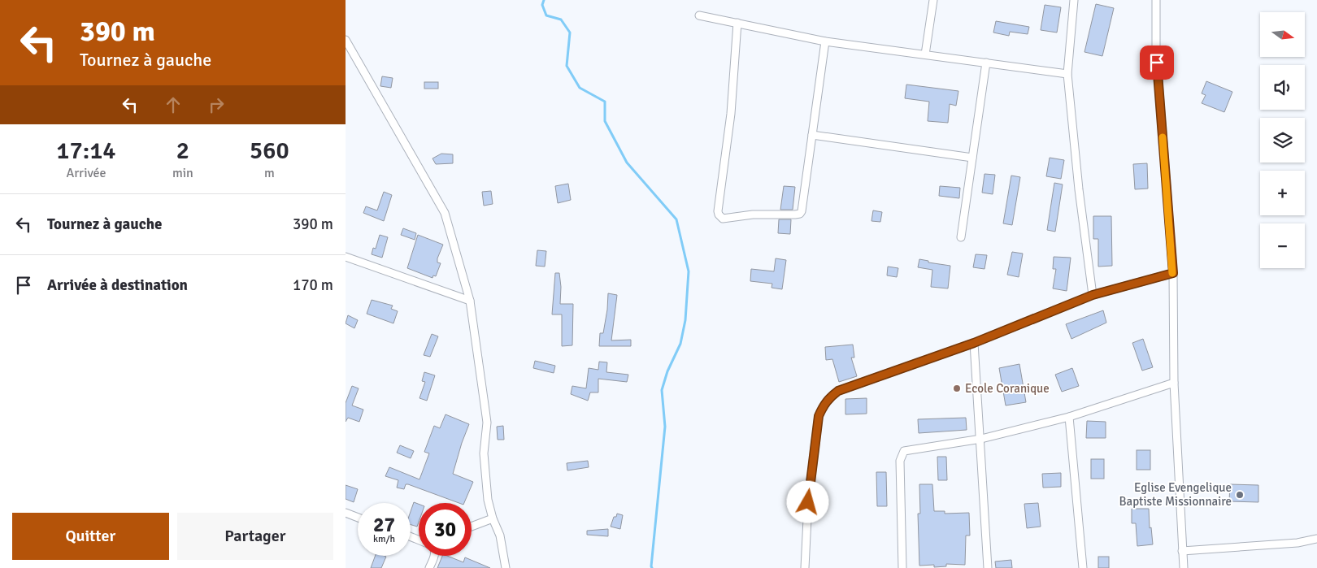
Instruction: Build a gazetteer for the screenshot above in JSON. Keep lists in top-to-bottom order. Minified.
{"places":["Ecole Coranique","Eglise Evengelique Baptiste Missionnaire"],"north":"right","page":{"turn":["390 m","Tournez à gauche"],"map_buttons":["+","−"],"eta":["17:14","Arrivée","2","min","560","m"],"list":[{"name":"Tournez à gauche","value":"390 m"},{"name":"Arrivée à destination","value":"170 m"}],"speed":"27 km/h","limit":"30","buttons":["Quitter","Partager"]}}
